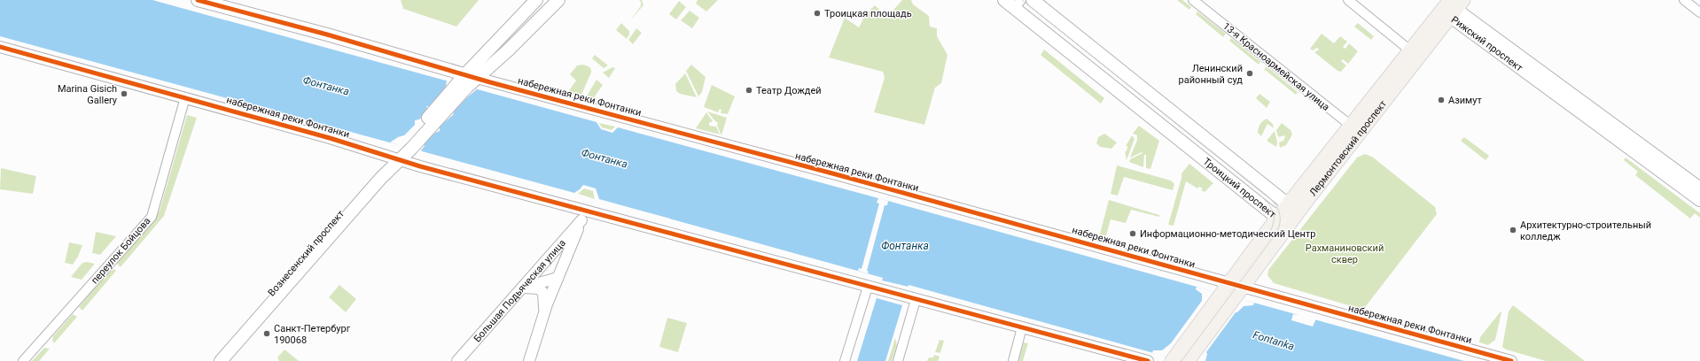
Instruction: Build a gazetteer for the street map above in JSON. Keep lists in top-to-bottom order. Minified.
{"streets":{"main road":["Рижский проспект","набережная реки Фонтанки","Лермонтовский проспект","Троицкий проспект","Вознесенский проспект"],"street":["13-я Красноармейская улица","переулок Бойцова","Большая Подьяческая улица"]},"crossings":[["Рижский проспект","Лермонтовский проспект"],["13-я Красноармейская улица","Лермонтовский проспект"],["набережная реки Фонтанки","Лермонтовский проспект"],["набережная реки Фонтанки","переулок Бойцова"],["набережная реки Фонтанки","Вознесенский проспект"],["набережная реки Фонтанки","Большая Подьяческая улица"],["Лермонтовский проспект","Троицкий проспект"]],"water":["Фонтанка","Fontanka"],"parks":["Рахманиновский сквер"],"places":["Троицкая площадь","Ленинский районный суд","Театр Дождей","Marina Gisich Gallery","Азимут","Архитектурно-строительный колледж","Информационно-методический Центр","Санкт-Петербург 190068"]}
